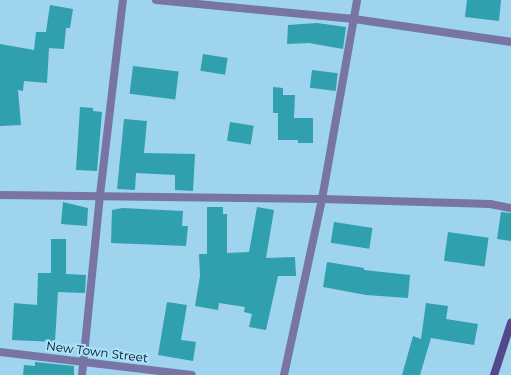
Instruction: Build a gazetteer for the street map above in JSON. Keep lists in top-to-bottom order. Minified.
{"streets":{"street":["New Town Street"]}}
